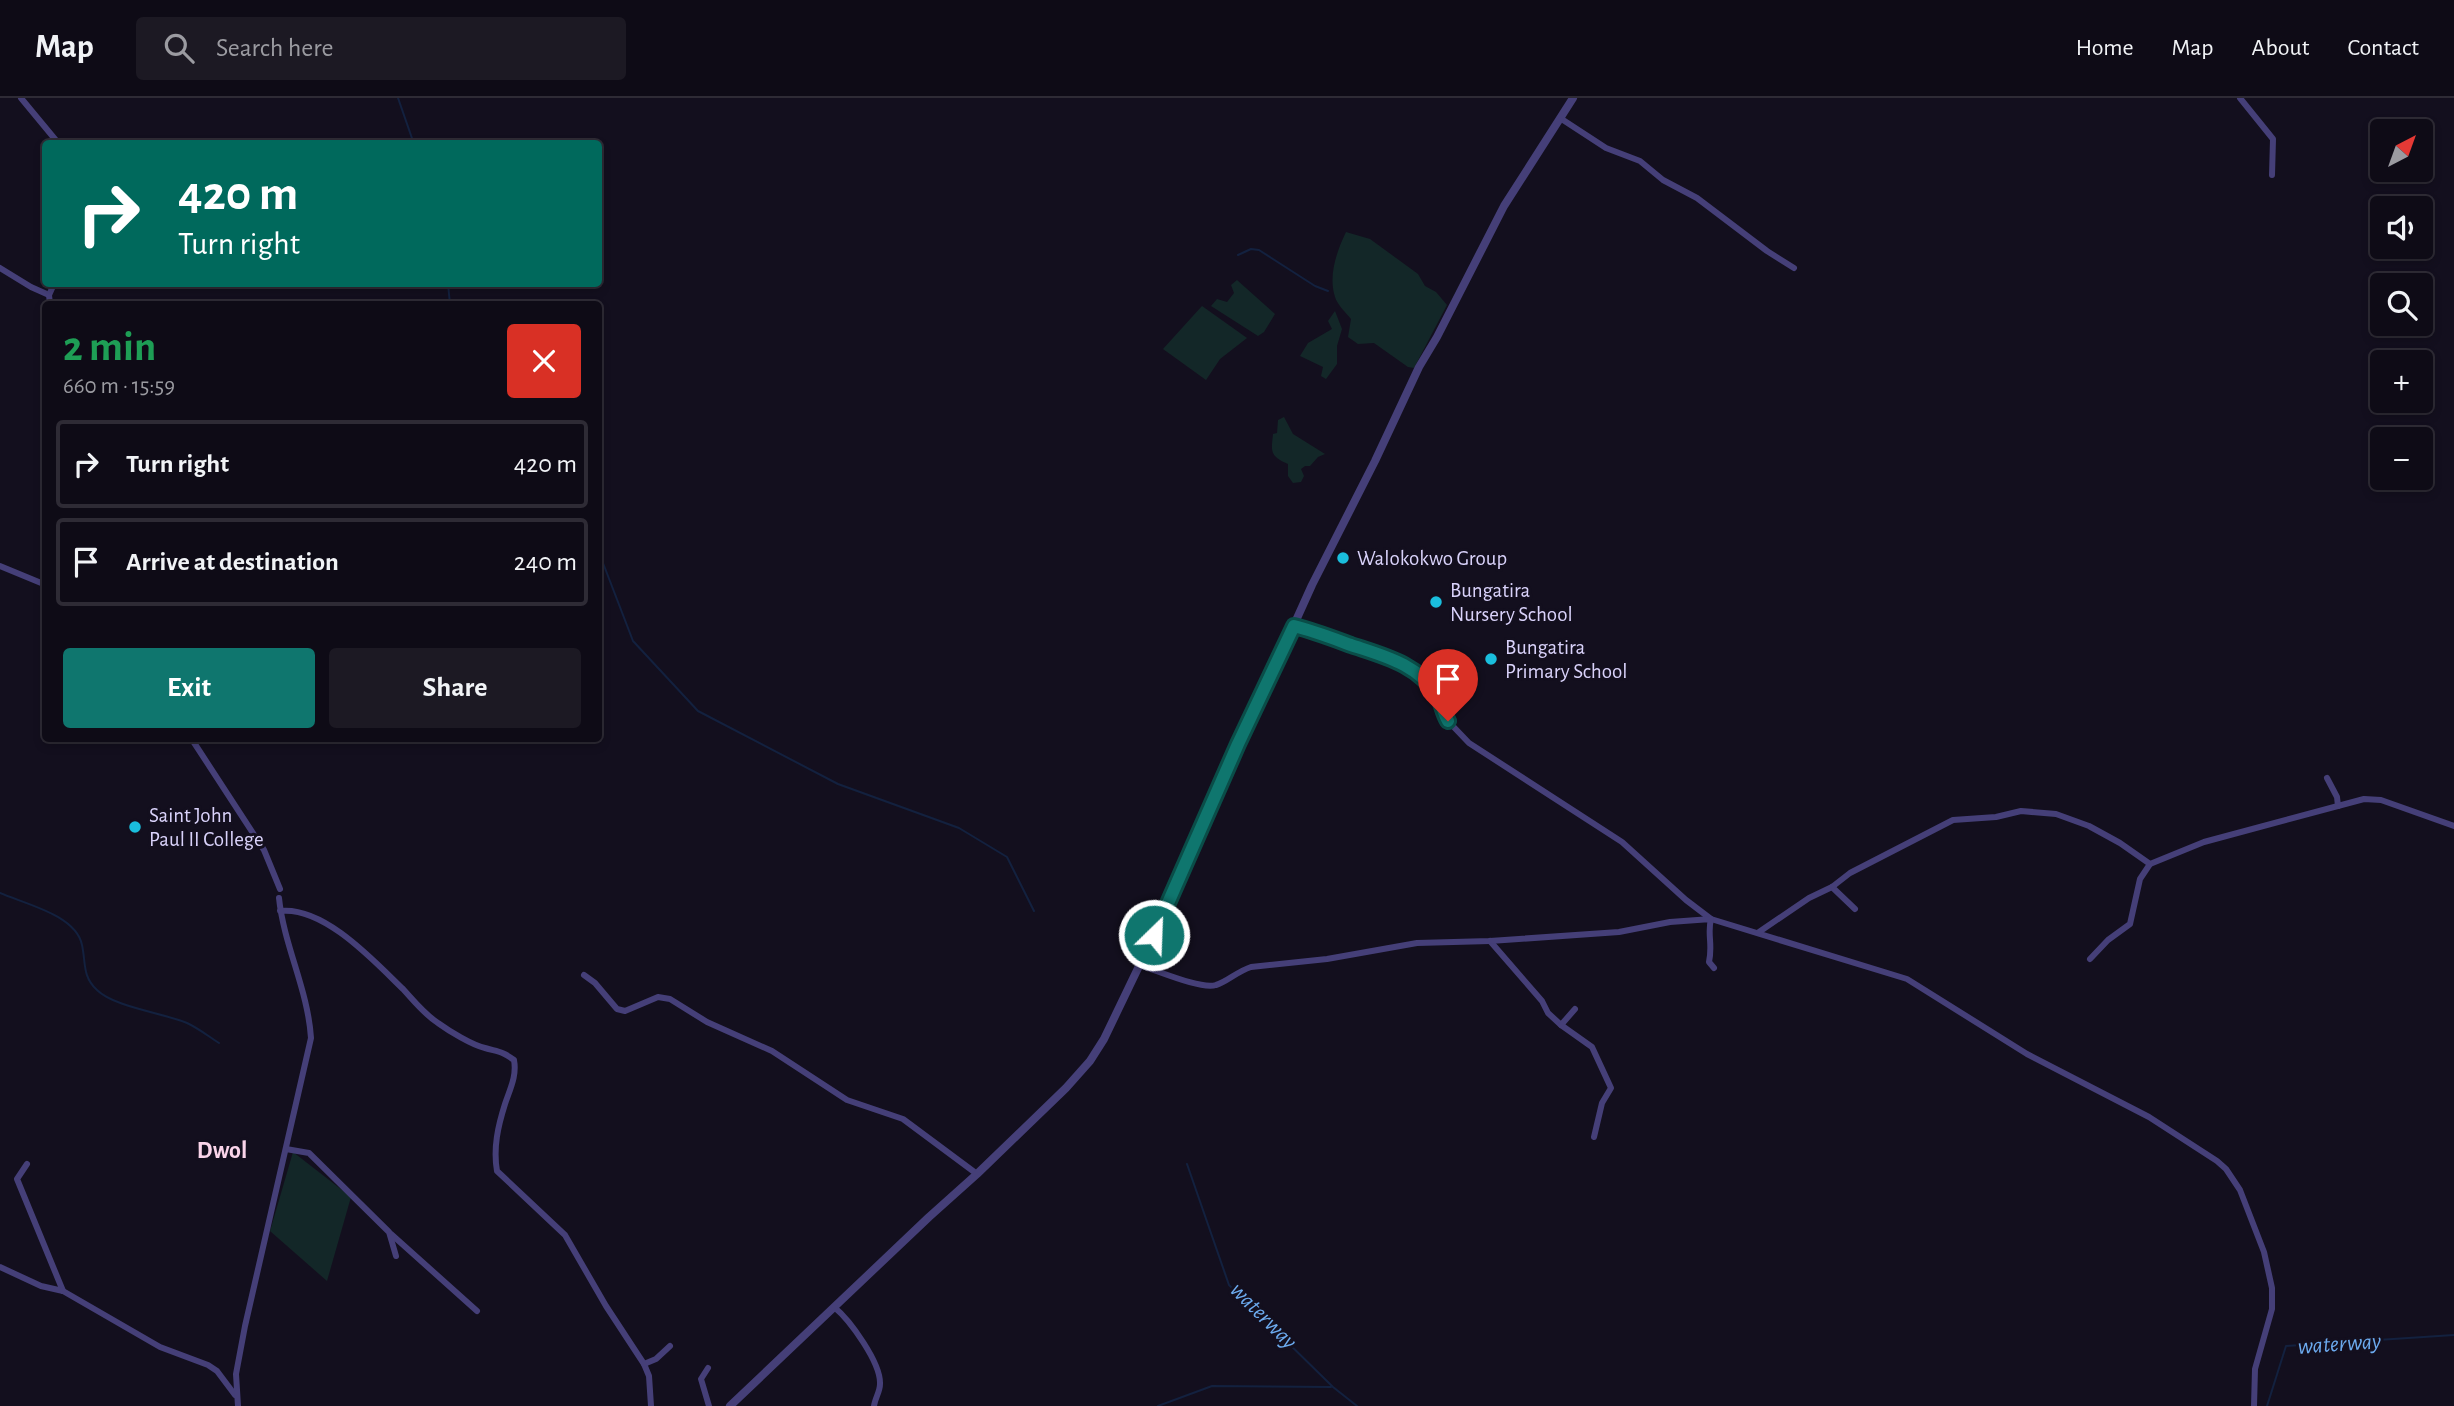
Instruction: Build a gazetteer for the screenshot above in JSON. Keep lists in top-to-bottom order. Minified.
{"districts":["Dwol"],"water":["waterway"],"places":["Walokokwo Group","Bungatira Nursery School","Bungatira Primary School","Saint John Paul II College"],"north":"top right","page":{"header":"Map","search":"Search here","nav":["Home","Map","About","Contact"],"map_buttons":["+","−"],"turn":["420 m","Turn right"],"heading":["2 min","660 m · 15:59"],"list":[{"name":"Turn right","value":"420 m"},{"name":"Arrive at destination","value":"240 m"}],"buttons":["Exit","Share"]}}
